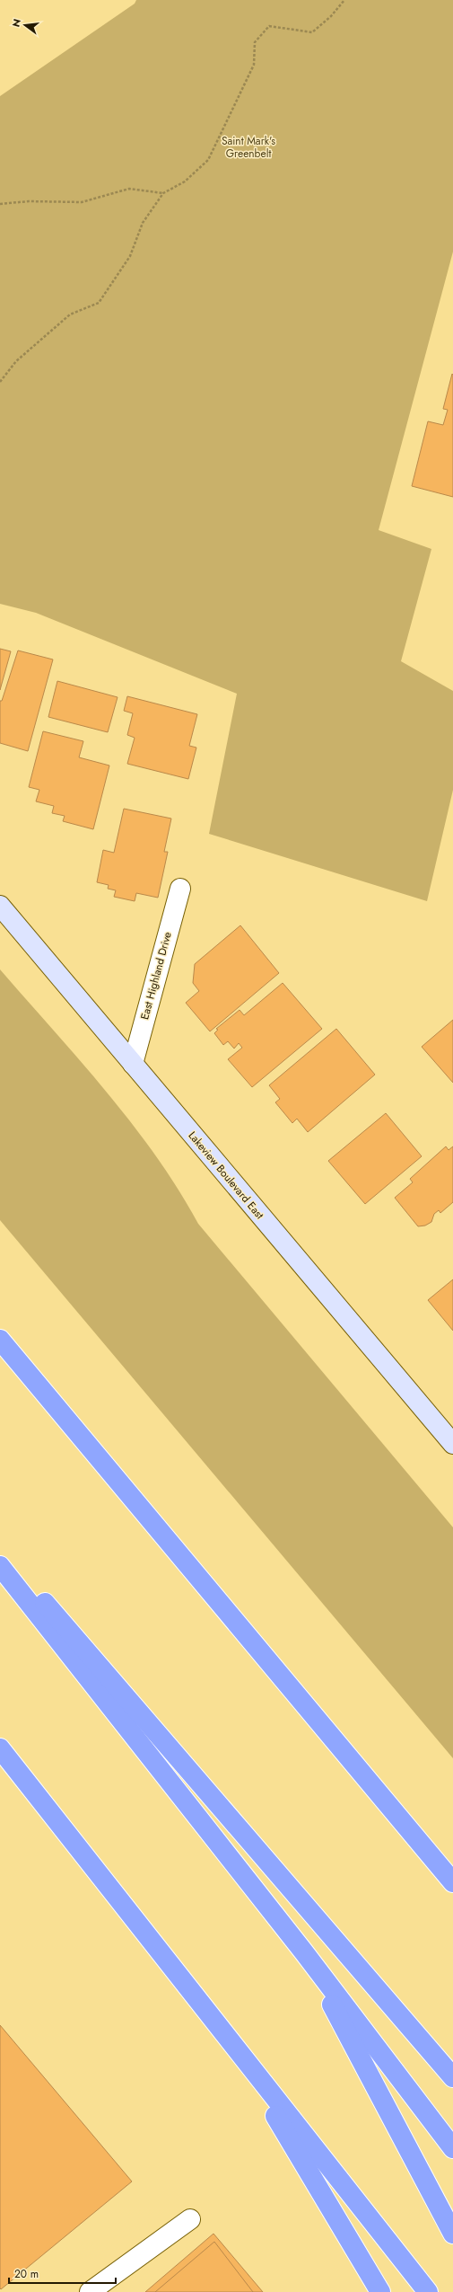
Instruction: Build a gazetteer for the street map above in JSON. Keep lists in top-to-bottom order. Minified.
{"streets":{"street":["East Highland Drive","Lakeview Boulevard East"]},"crossings":[["East Highland Drive","Lakeview Boulevard East"]],"parks":["Saint Mark's Greenbelt"],"scale_bar":"20 m","north":"left"}
